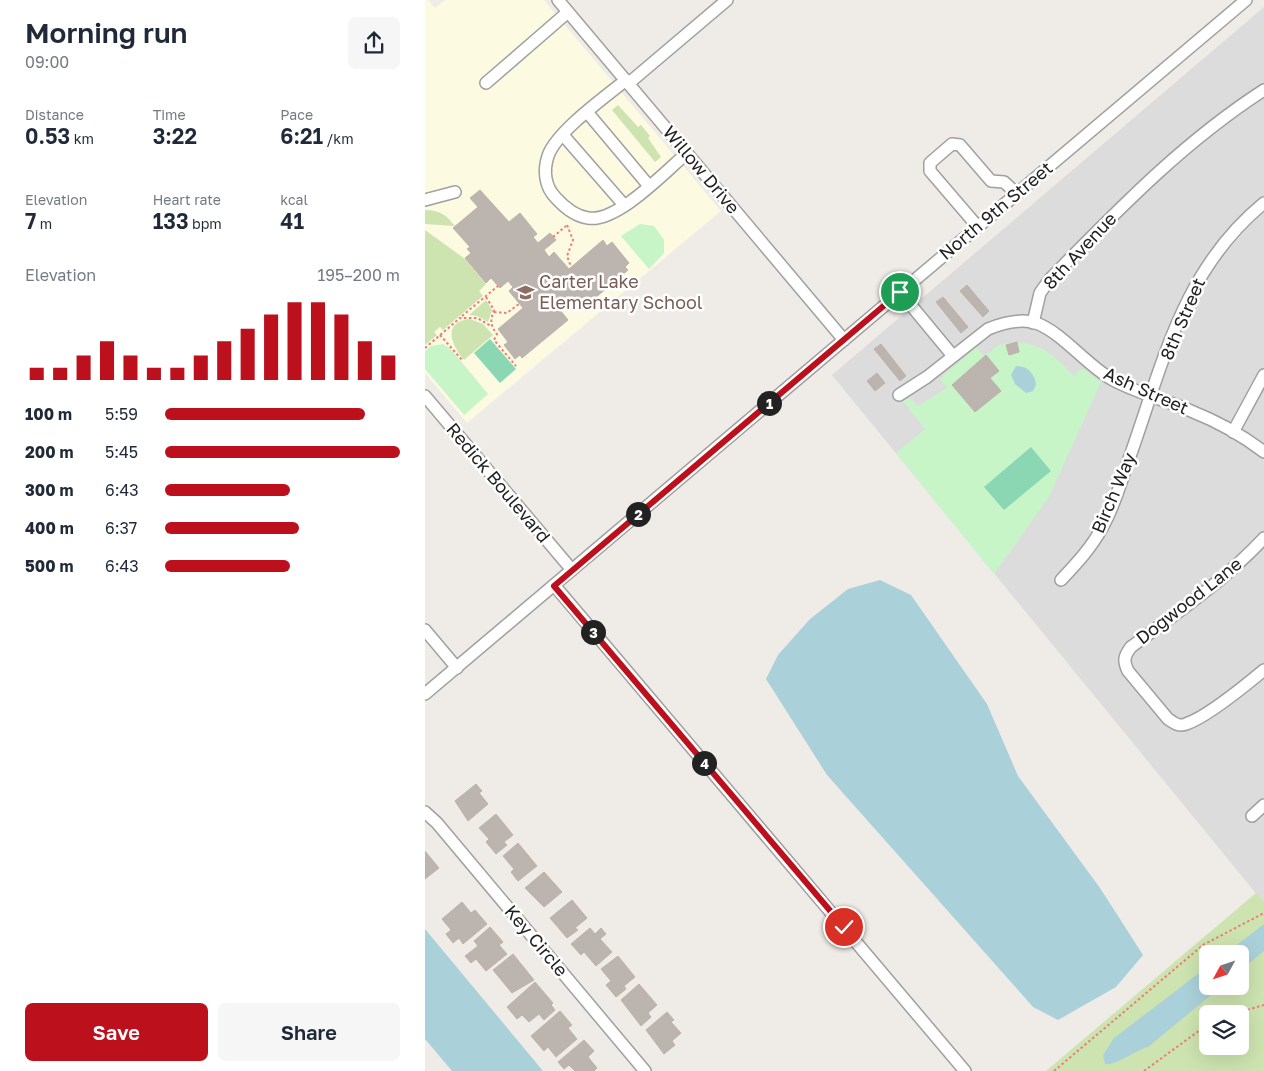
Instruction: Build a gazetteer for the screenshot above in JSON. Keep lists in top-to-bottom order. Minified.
{"streets":{"street":["Willow Drive","North 9th Street","8th Avenue","8th Street","Ash Street","Redick Boulevard","Birch Way","Dogwood Lane","Key Circle"]},"crossings":[["Willow Drive","North 9th Street"],["North 9th Street","Redick Boulevard"],["8th Avenue","Ash Street"],["8th Street","Ash Street"],["8th Street","Birch Way"],["Ash Street","Birch Way"]],"places":{"school or university":["Carter Lake Elementary School"]},"north":"bottom left","page":{"heading":["Morning run","09:00"],"stats":[["Distance","0.53 km"],["Time","3:22"],["Pace","6:21 /km"],["Elevation","7 m"],["Heart rate","133 bpm"],["kcal","41"]],"chart":["Elevation","195–200 m"],"pins":["1","2","3","4"],"list":[{"name":"100 m","note":"5:59"},{"name":"200 m","note":"5:45"},{"name":"300 m","note":"6:43"},{"name":"400 m","note":"6:37"},{"name":"500 m","note":"6:43"}],"buttons":["Save","Share"]}}
